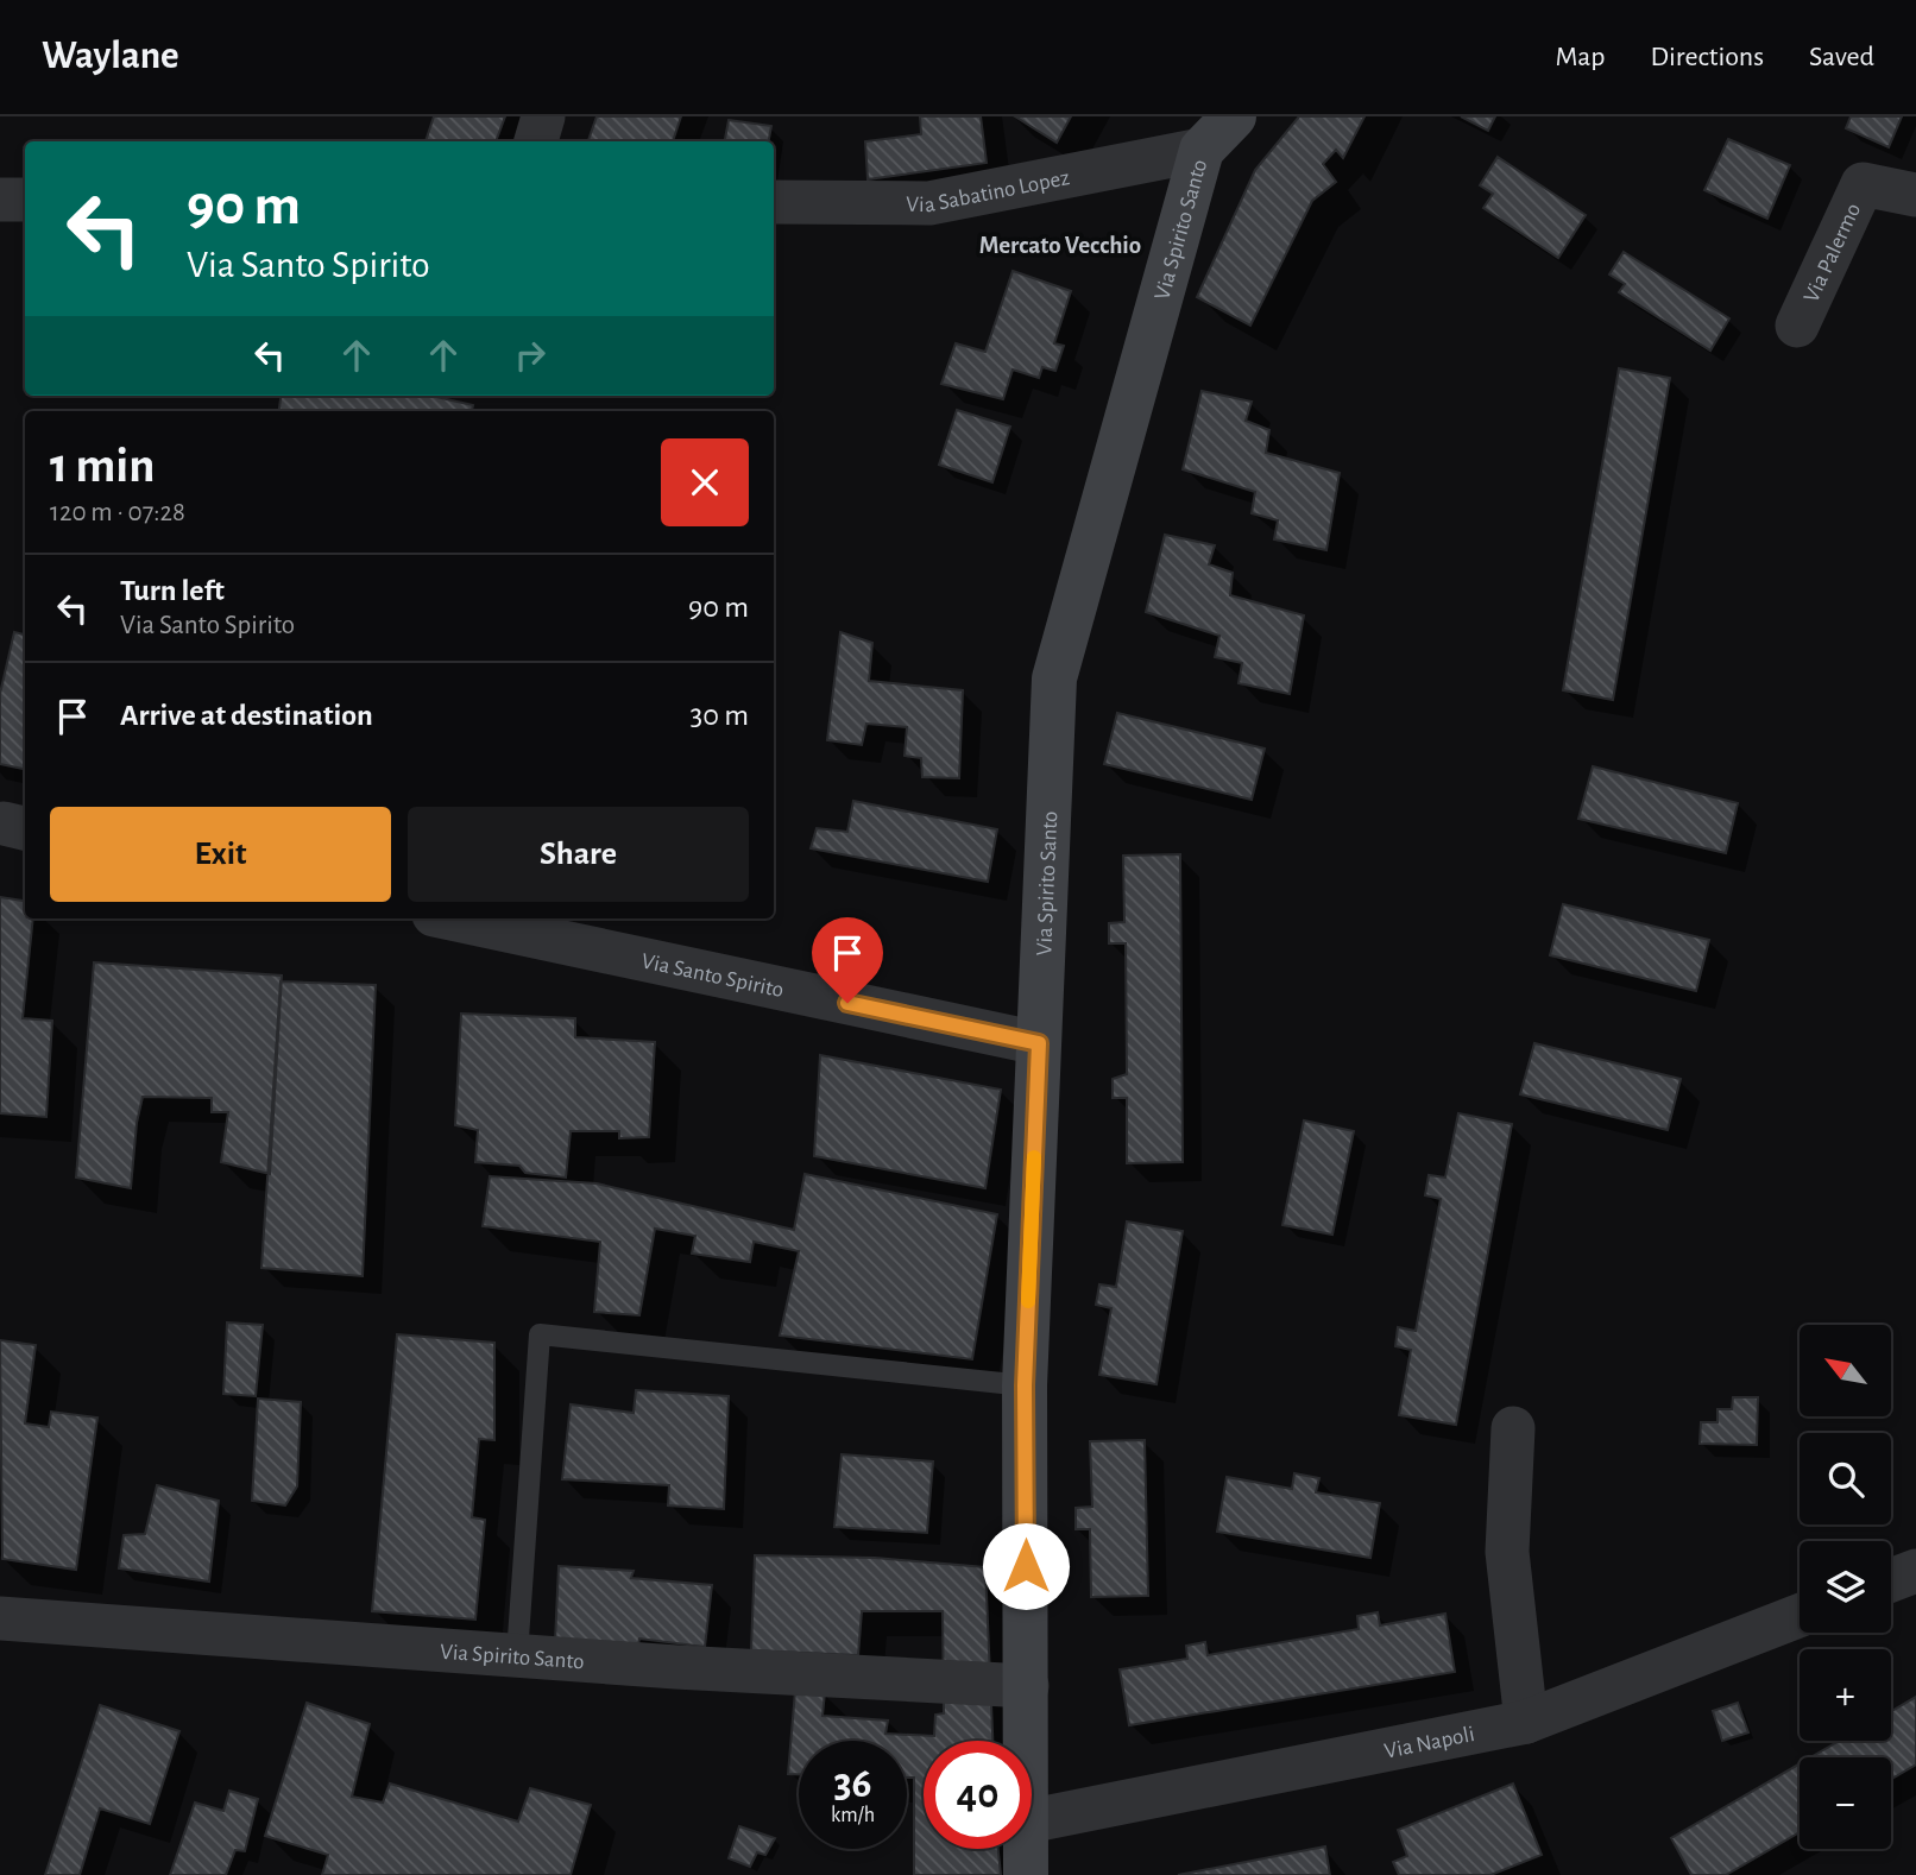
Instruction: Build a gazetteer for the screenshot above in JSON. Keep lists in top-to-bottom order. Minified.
{"streets":{"street":["Via Sabatino Lopez","Via Spirito Santo","Via Palermo","Via Santo Spirito","Via Napoli"]},"crossings":[["Via Sabatino Lopez","Via Spirito Santo"],["Via Spirito Santo","Via Santo Spirito"]],"districts":["Mercato Vecchio"],"north":"top left","page":{"header":"Waylane","nav":["Map","Directions","Saved"],"turn":["90 m","Via Santo Spirito"],"heading":["1 min","120 m · 07:28"],"list":[{"name":"Turn left","note":"Via Santo Spirito","value":"90 m"},{"name":"Arrive at destination","value":"30 m"}],"buttons":["Exit","Share"],"map_buttons":["+","−"],"speed":"36 km/h","limit":"40"}}
